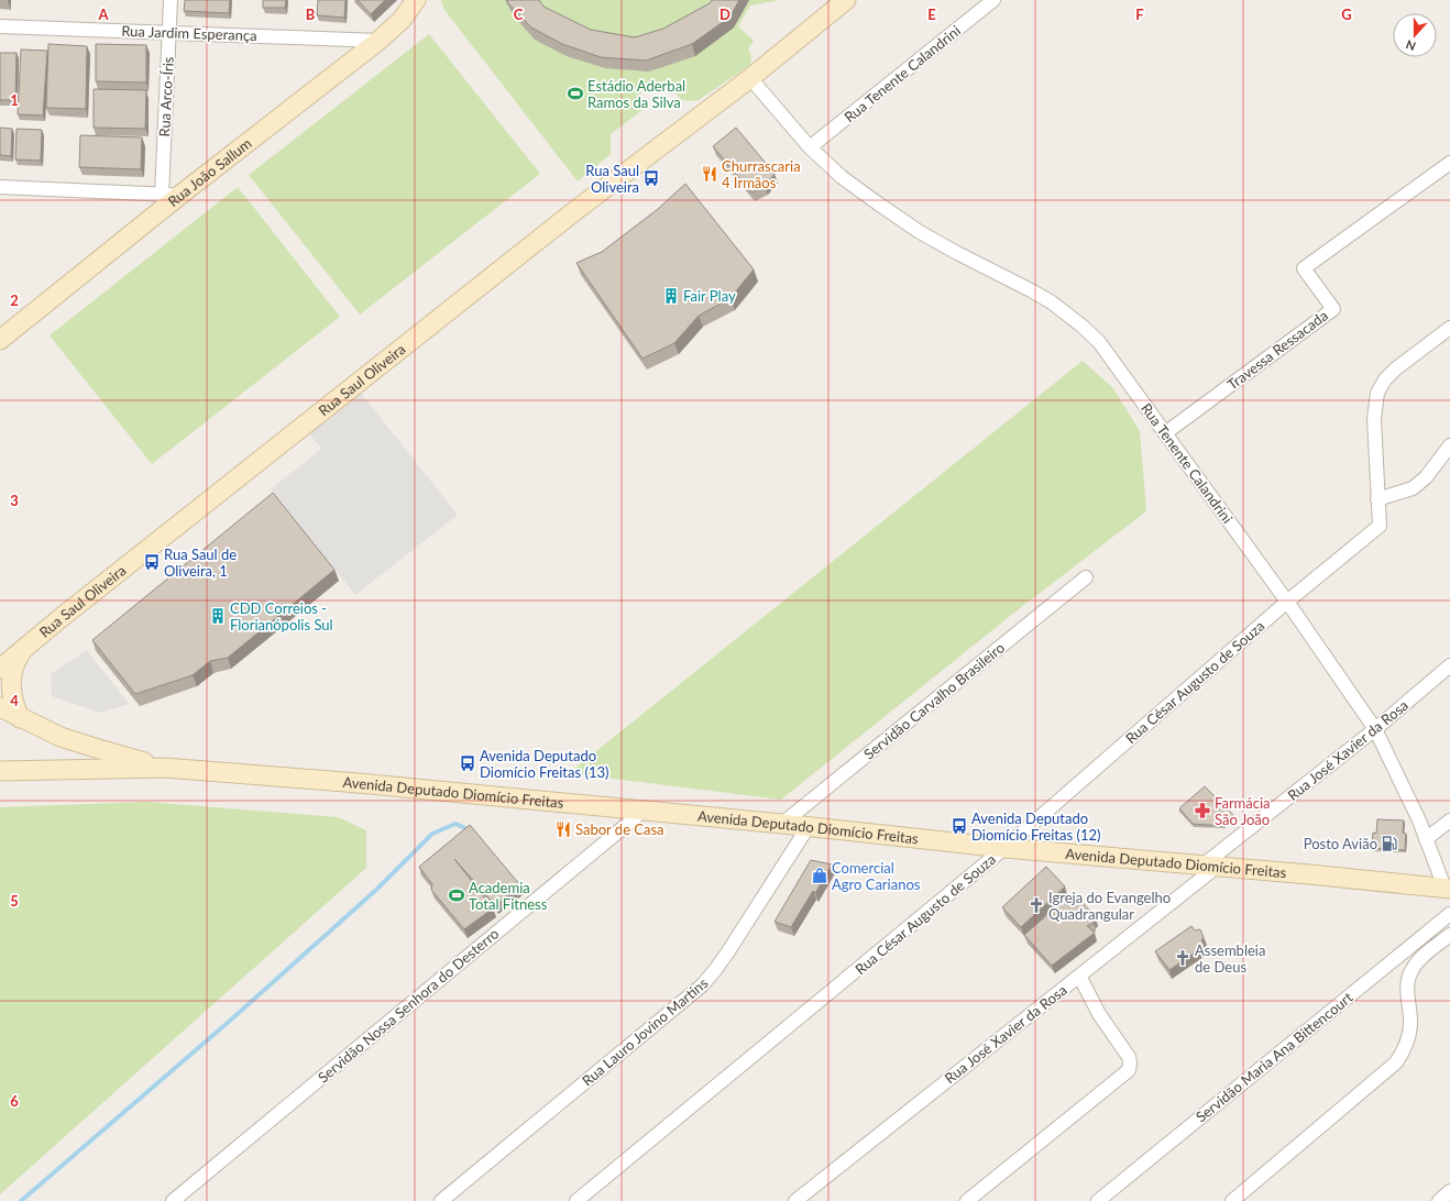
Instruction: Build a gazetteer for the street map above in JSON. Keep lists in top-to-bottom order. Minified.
{"streets":{"street":["Rua Jardim Esperança","Rua Tenente Calandrini","Rua Arco-Íris","Rua João Sallum","Travessa Ressacada","Rua Saul Oliveira","Rua César Augusto de Souza","Servidão Carvalho Brasileiro","Rua José Xavier da Rosa","Avenida Deputado Diomício Freitas","Servidão Nossa Senhora do Desterro","Rua Lauro Jovino Martins","Servidão Maria Ana Bittencourt"]},"crossings":[["Rua Jardim Esperança","Rua Arco-Íris"],["Rua Jardim Esperança","Rua João Sallum"],["Rua Tenente Calandrini","Travessa Ressacada"],["Rua Tenente Calandrini","Rua Saul Oliveira"],["Rua Tenente Calandrini","Rua César Augusto de Souza"],["Rua Tenente Calandrini","Rua José Xavier da Rosa"],["Rua Tenente Calandrini","Avenida Deputado Diomício Freitas"],["Rua Saul Oliveira","Avenida Deputado Diomício Freitas"],["Rua César Augusto de Souza","Avenida Deputado Diomício Freitas"],["Servidão Carvalho Brasileiro","Avenida Deputado Diomício Freitas"],["Rua José Xavier da Rosa","Avenida Deputado Diomício Freitas"],["Avenida Deputado Diomício Freitas","Servidão Nossa Senhora do Desterro"],["Avenida Deputado Diomício Freitas","Rua Lauro Jovino Martins"]],"places":{"sports":["Estádio Aderbal Ramos da Silva","Academia Total Fitness"],"restaurant":["Churrascaria 4 Irmãos","Sabor de Casa"],"bus stop":["Rua Saul Oliveira","Rua Saul de Oliveira, 1","Avenida Deputado Diomício Freitas (13)","Avenida Deputado Diomício Freitas (12)"],"building":["Fair Play","CDD Correios - Florianópolis Sul"],"pharmacy":["Farmácia São João"],"fuel station":["Posto Avião"],"shop":["Comercial Agro Carianos"],"church":["Igreja do Evangelho Quadrangular","Assembleia de Deus"]},"north":"bottom","grid":{"columns":["A","B","C","D","E","F","G"],"rows":["1","2","3","4","5","6"]}}
